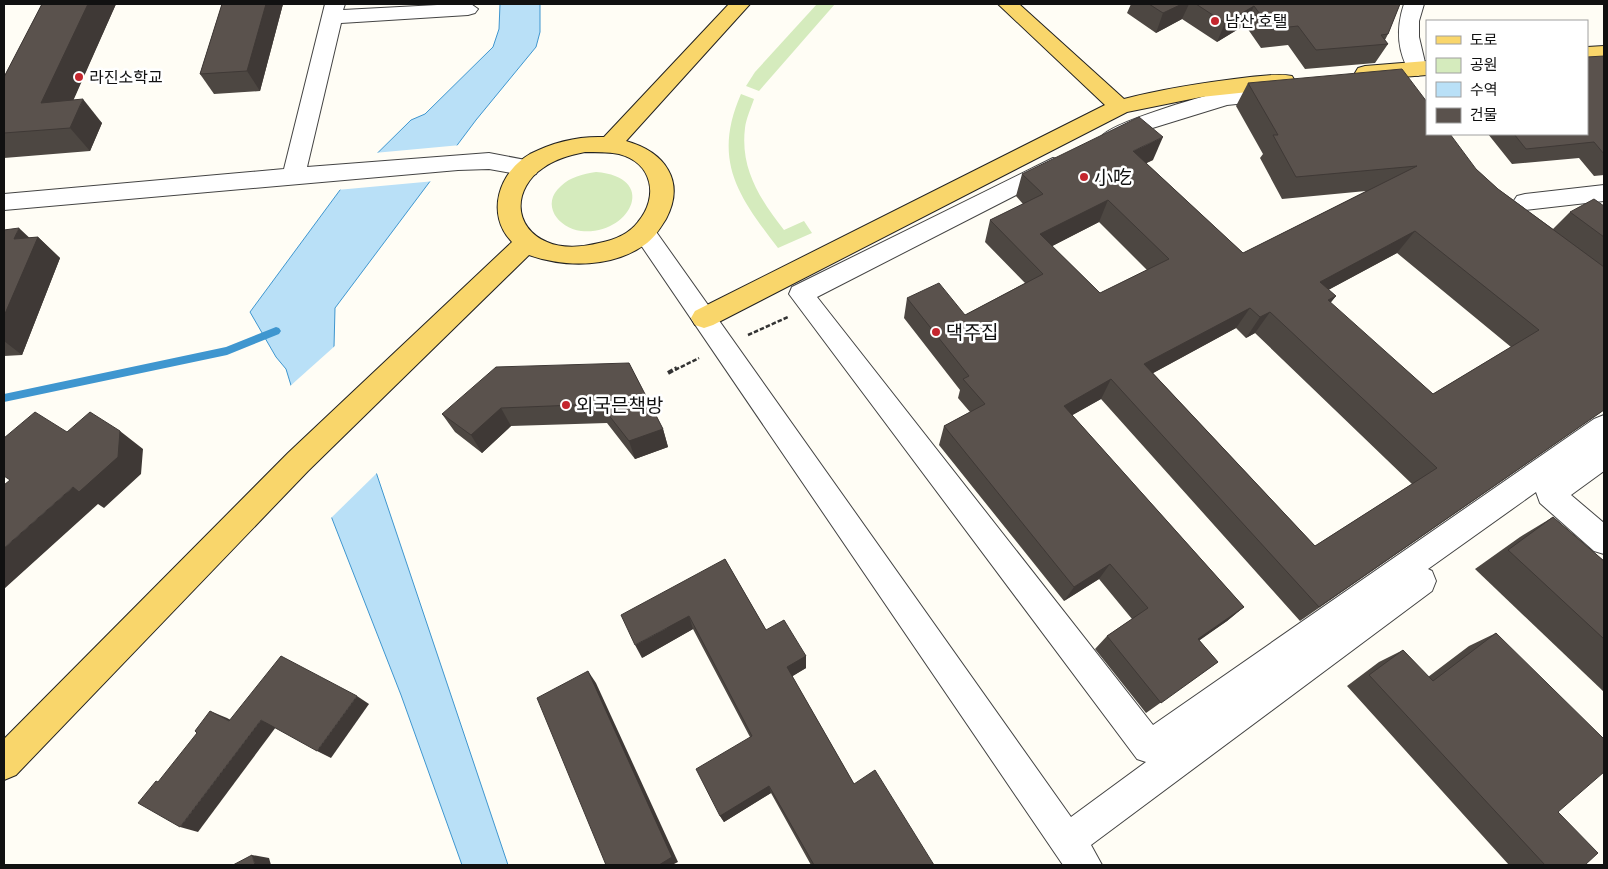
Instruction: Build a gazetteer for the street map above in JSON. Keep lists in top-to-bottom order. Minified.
{"places":["남산 호탤","라진소학교","小吃","댁주집","외국믄책방"],"legend":["도로","공원","수역","건물"]}
